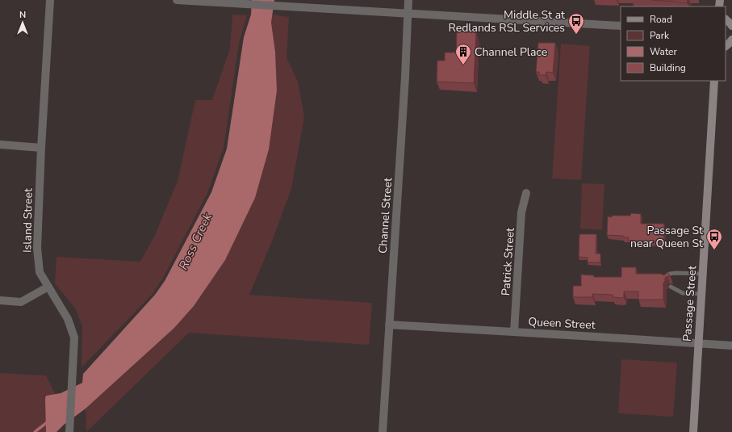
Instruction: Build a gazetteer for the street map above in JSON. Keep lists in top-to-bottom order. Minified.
{"streets":{"street":["Channel Street","Island Street","Patrick Street","Passage Street","Queen Street"]},"crossings":[["Channel Street","Queen Street"],["Patrick Street","Queen Street"],["Passage Street","Queen Street"]],"water":["Ross Creek"],"places":{"bus stop":["Middle St at Redlands RSL Services","Passage St near Queen St"],"building":["Channel Place"]},"legend":["Road","Park","Water","Building"],"north":"top"}
